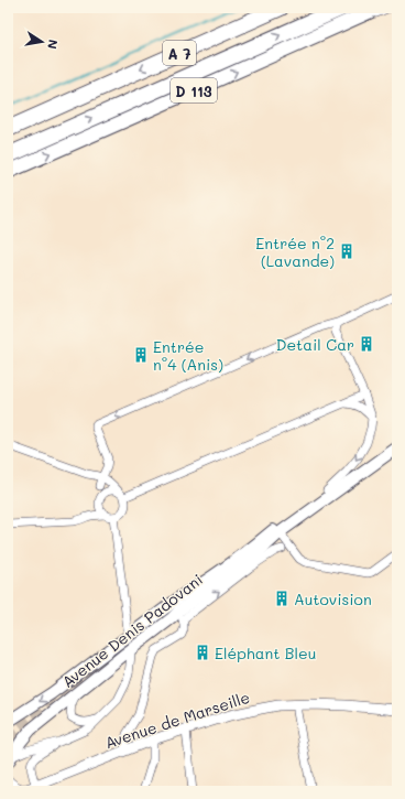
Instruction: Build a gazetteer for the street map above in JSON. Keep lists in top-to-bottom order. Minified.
{"streets":{"highway":["A 7"],"main road":["D 113","Avenue Denis Padovani"],"street":["Avenue de Marseille"]},"places":{"building":["Entrée n°2 (Lavande)","Detail Car","Entrée n°4 (Anis)","Autovision","Eléphant Bleu"]},"north":"right"}
